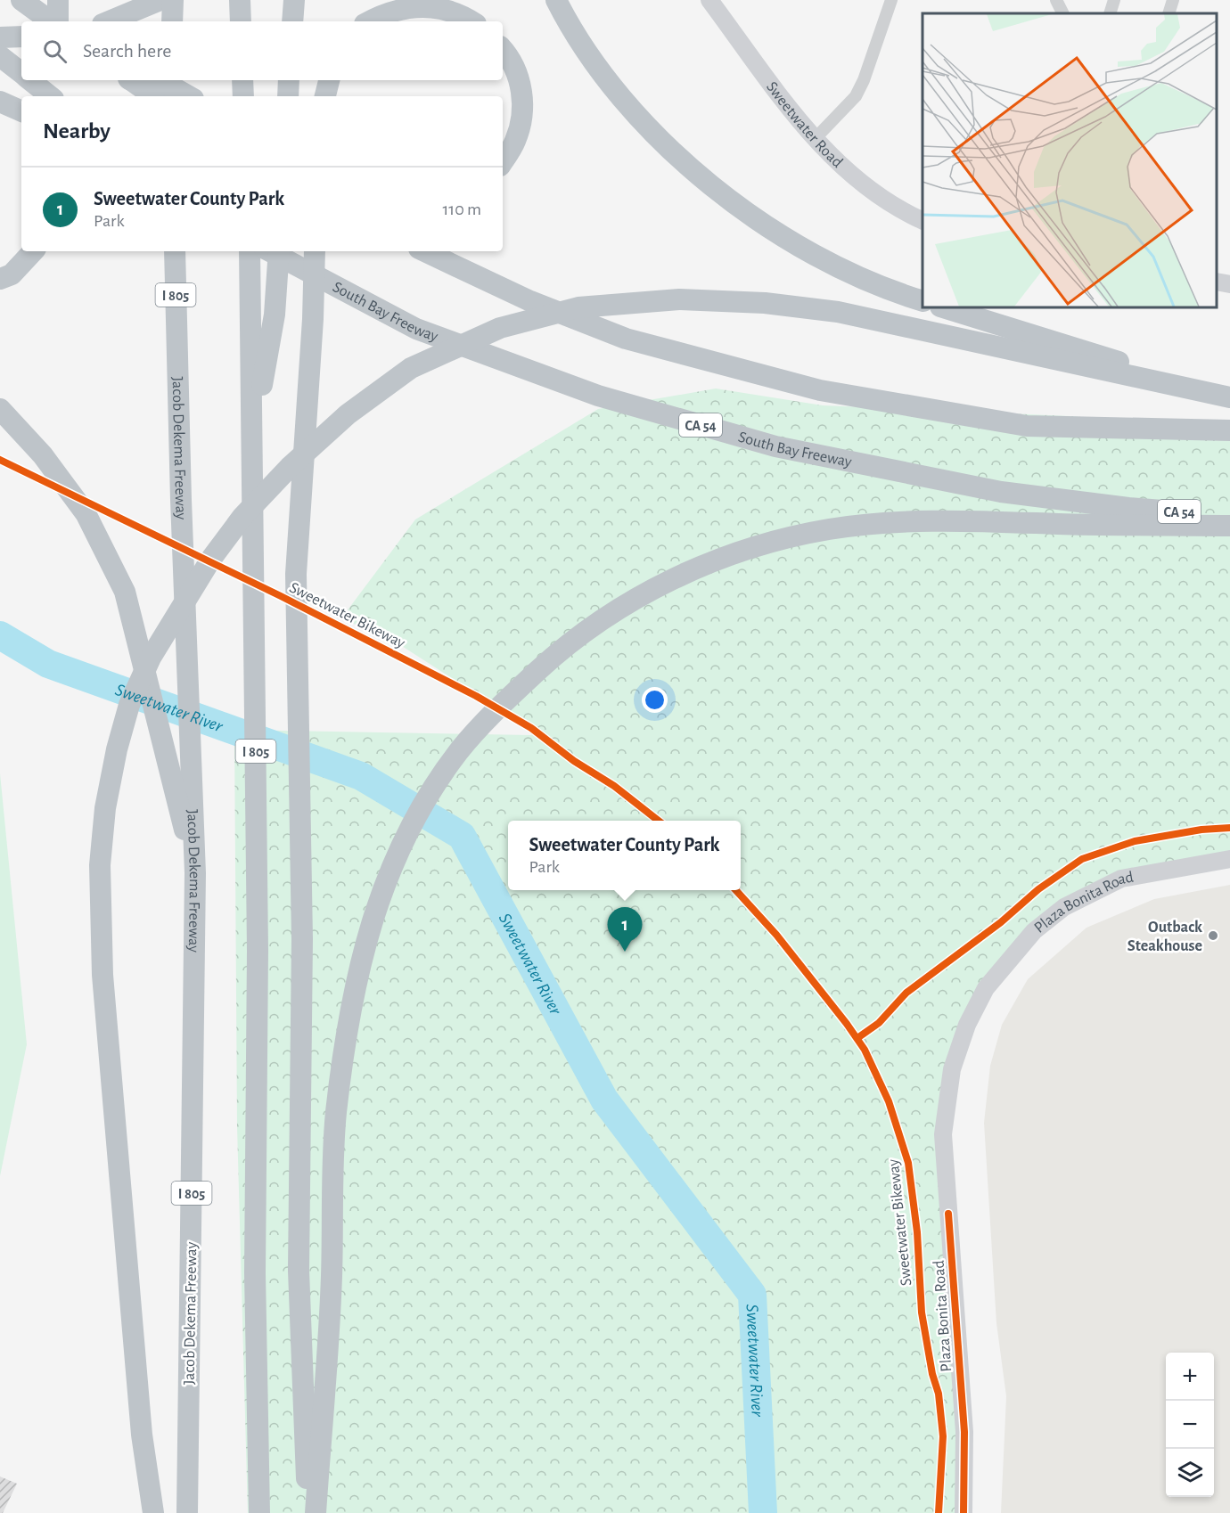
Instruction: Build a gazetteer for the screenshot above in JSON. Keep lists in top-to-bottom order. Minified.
{"streets":{"highway":["I 805","South Bay Freeway","CA 54","Jacob Dekema Freeway"],"main road":["Sweetwater Road","Plaza Bonita Road"],"cycle path":["Sweetwater Bikeway"]},"water":["Sweetwater River"],"places":["Outback Steakhouse"],"page":{"search":"Search here","heading":"Nearby","list":[{"mark":"1","name":"Sweetwater County Park","note":"Park","value":"110 m"}],"popup":["Sweetwater County Park","Park"],"pins":"1","map_buttons":["+","−"]}}
